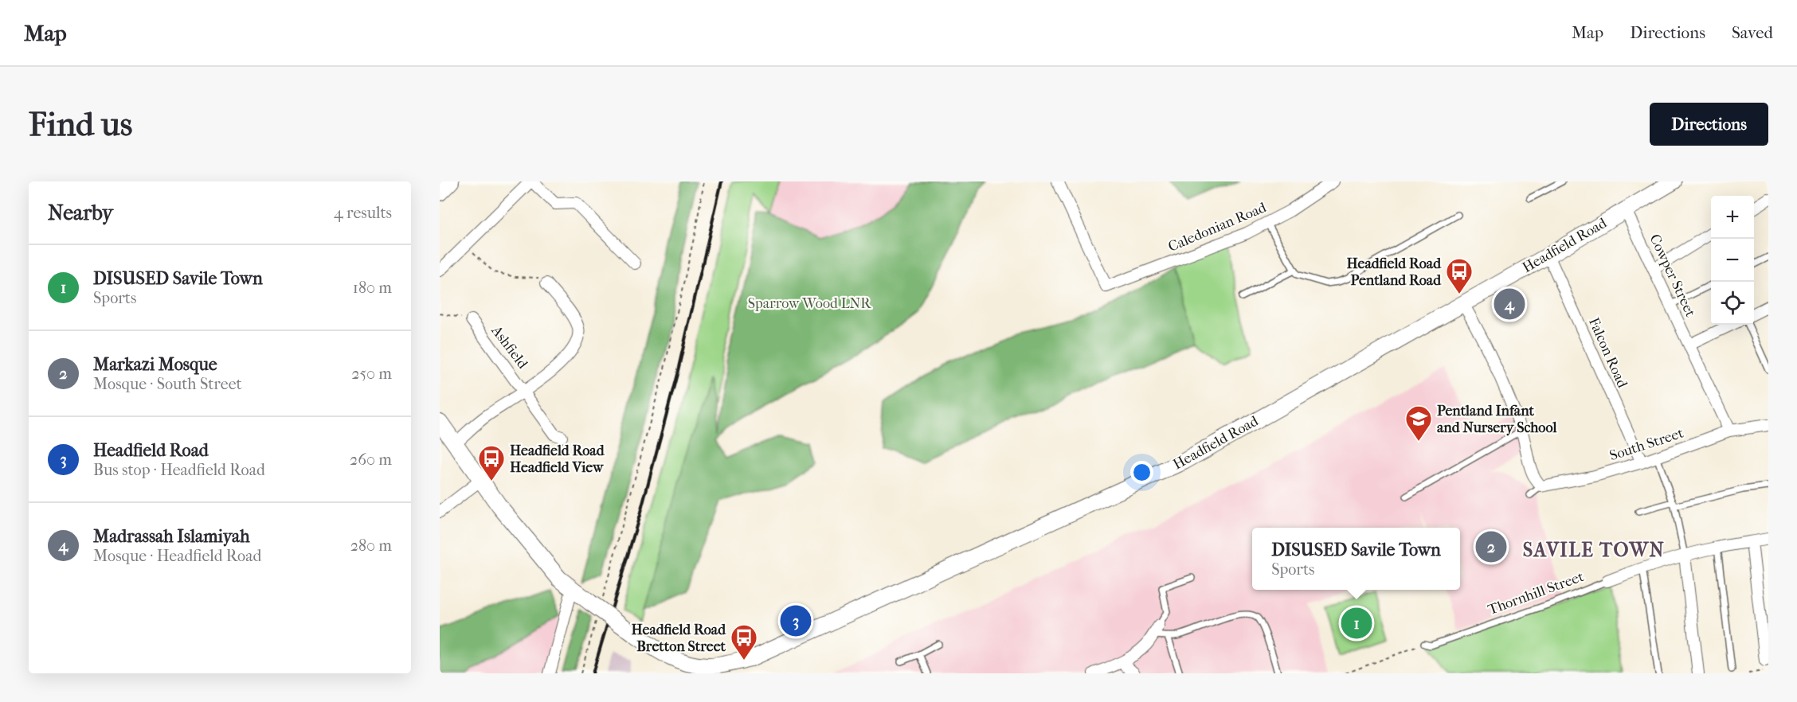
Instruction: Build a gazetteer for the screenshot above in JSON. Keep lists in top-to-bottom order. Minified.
{"streets":{"street":["Caledonian Road","Headfield Road","Cowper Street","Ashfield","Falcon Road","South Street","Thornhill Street"]},"crossings":[["Headfield Road","Cowper Street"],["Headfield Road","Ashfield"],["Headfield Road","Falcon Road"],["Cowper Street","South Street"],["Falcon Road","South Street"]],"districts":["SAVILE TOWN"],"parks":["Sparrow Wood LNR"],"places":{"bus stop":["Headfield Road Pentland Road","Headfield Road Headfield View","Headfield Road Bretton Street"],"school or university":["Pentland Infant and Nursery School"]},"page":{"header":"Map","nav":["Map","Directions","Saved"],"buttons":"Directions","title":"Find us","heading":["Nearby","4 results"],"map_buttons":["+","−"],"list":[{"mark":"1","name":"DISUSED Savile Town","note":"Sports","value":"180 m"},{"mark":"2","name":"Markazi Mosque","note":"Mosque · South Street","value":"250 m"},{"mark":"3","name":"Headfield Road","note":"Bus stop · Headfield Road","value":"260 m"},{"mark":"4","name":"Madrassah Islamiyah","note":"Mosque · Headfield Road","value":"280 m"}],"pins":["4","2","3","1"],"popup":["DISUSED Savile Town","Sports"]}}
